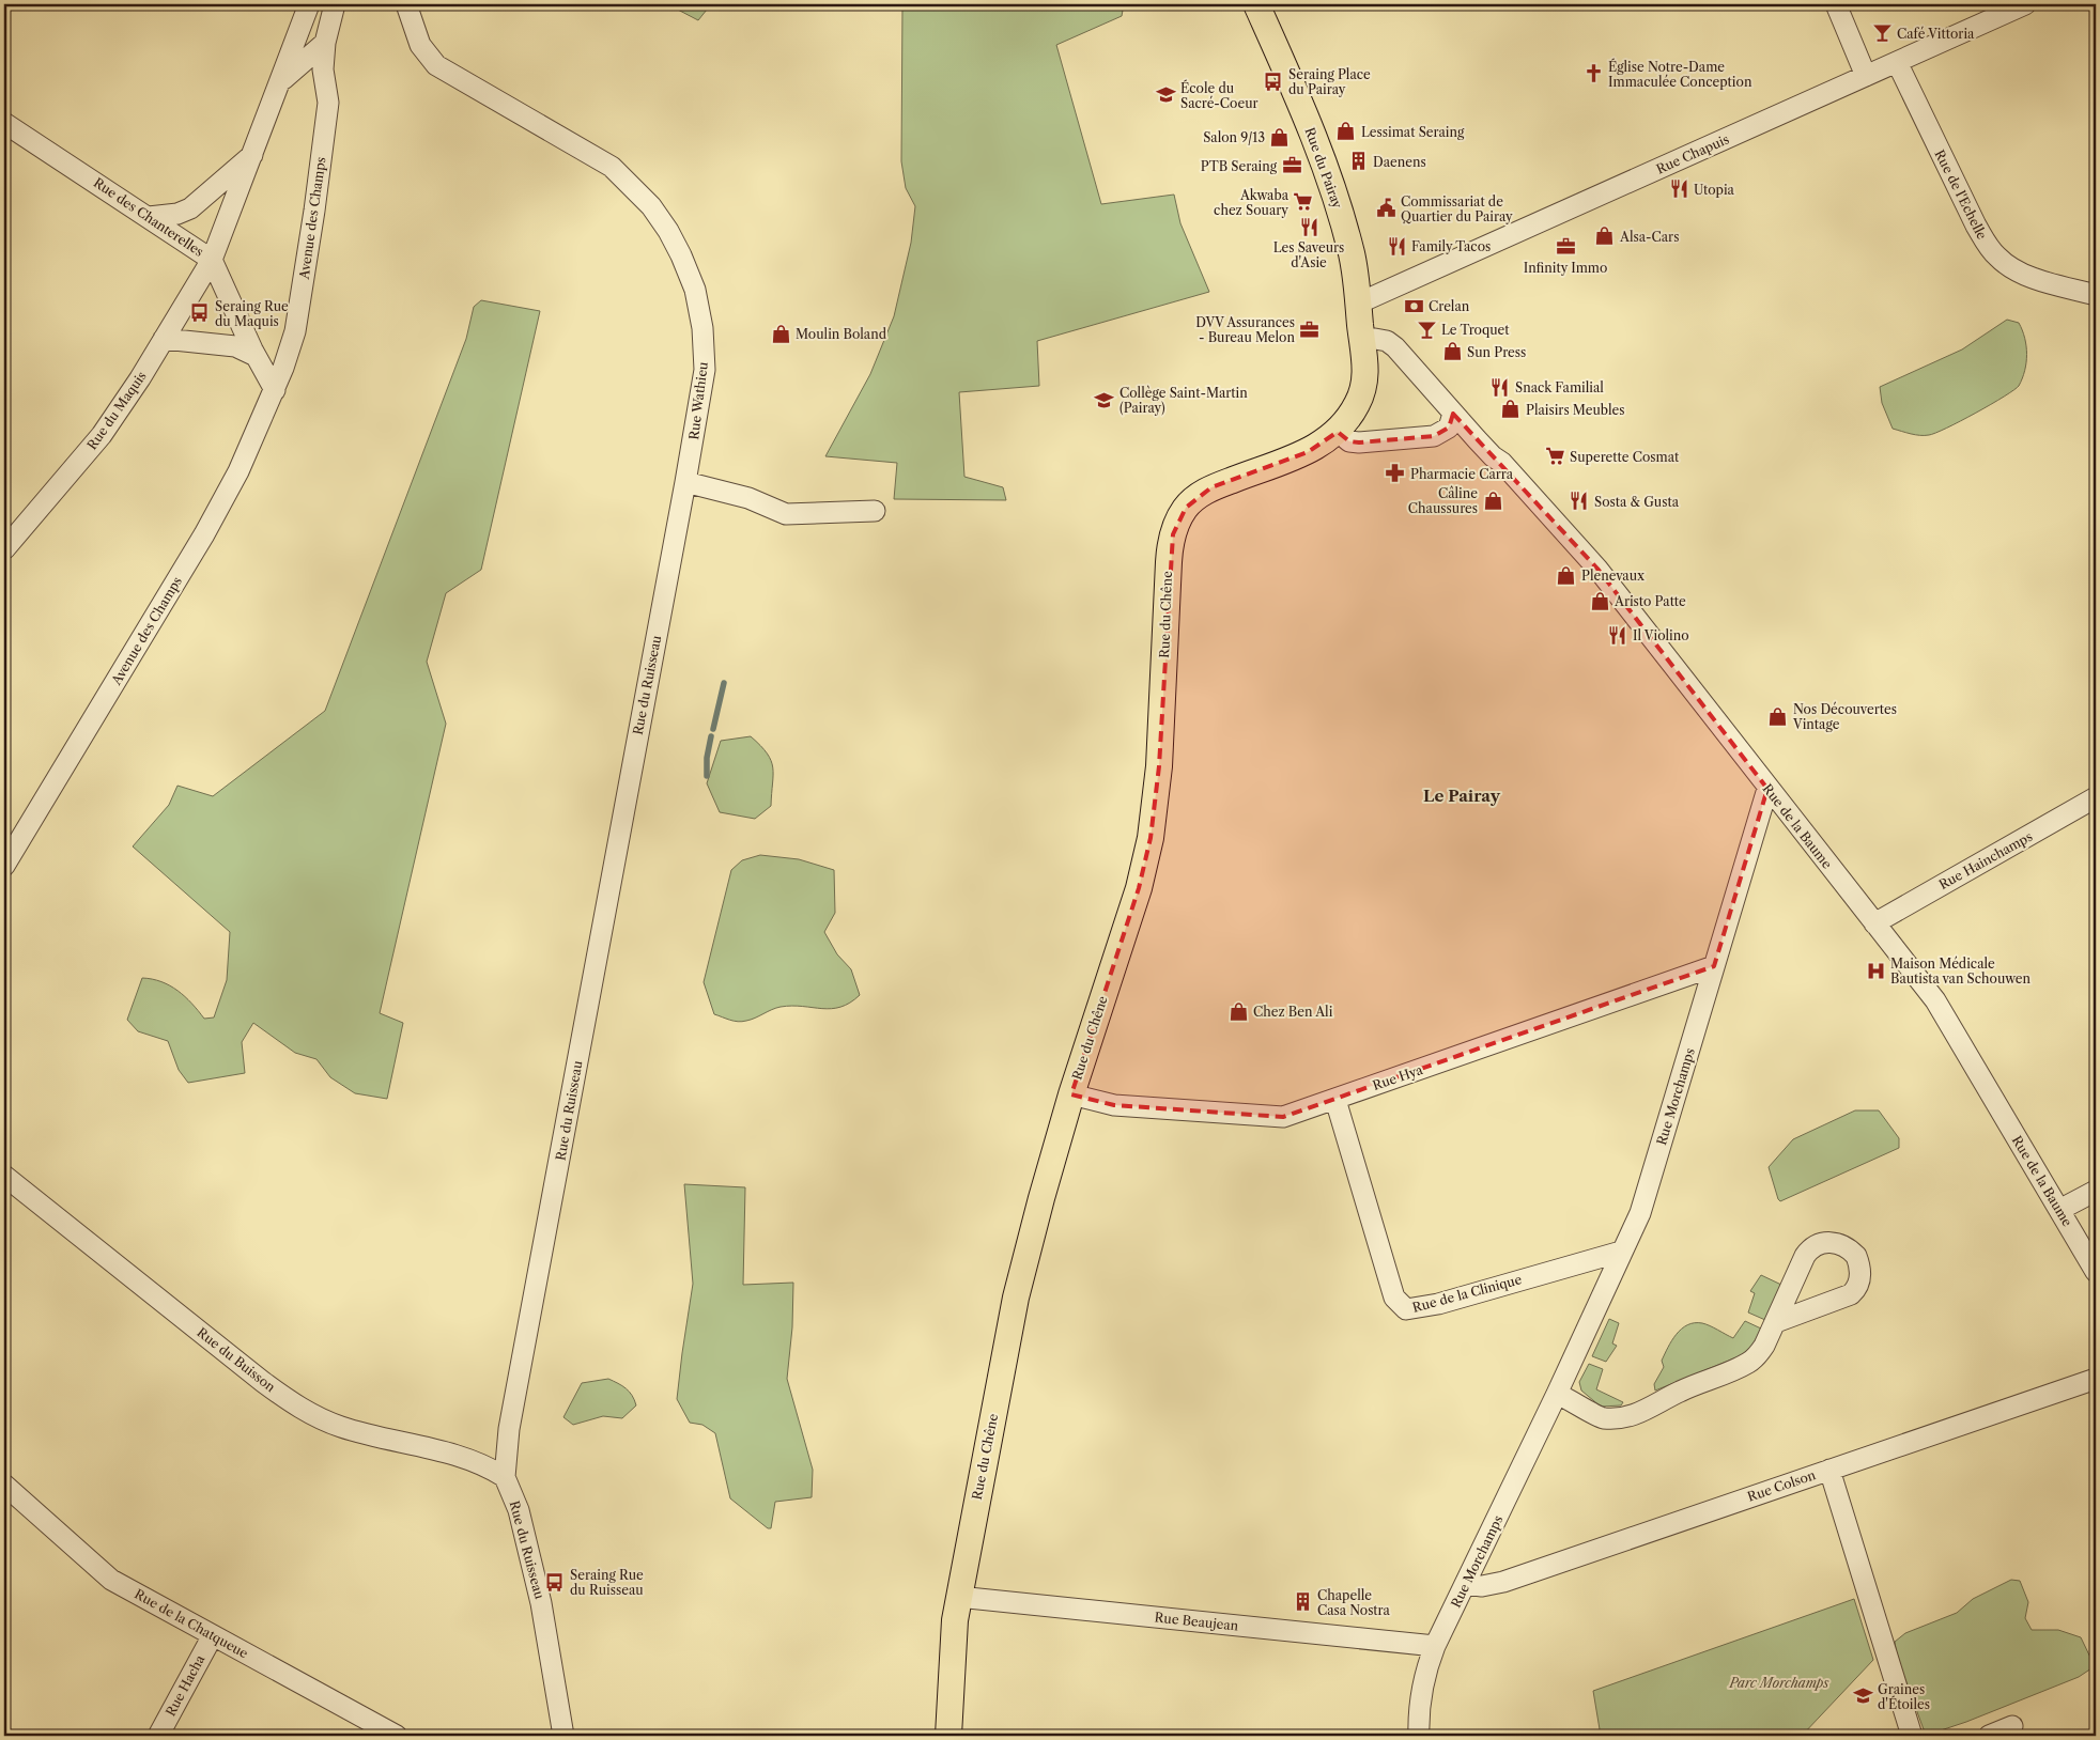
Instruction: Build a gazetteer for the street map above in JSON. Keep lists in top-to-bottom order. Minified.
{"streets":{"main road":["Rue du Pairay","Rue du Chêne"],"street":["Rue Chapuis","Rue de l'Echelle","Rue des Chanterelles","Avenue des Champs","Rue Wathieu","Rue du Maquis","Rue du Ruisseau","Rue de la Baume","Rue Hainchamps","Rue Hya","Rue Morchamps","Rue de la Clinique","Rue du Buisson","Rue Colson","Rue Beaujean","Rue de la Chatqueue","Rue Hacha"]},"crossings":[["Rue Chapuis","Rue du Pairay"],["Rue Chapuis","Rue de l'Echelle"],["Rue du Pairay","Rue du Chêne"],["Rue du Pairay","Rue de la Baume"],["Rue des Chanterelles","Avenue des Champs"],["Rue des Chanterelles","Rue du Maquis"],["Rue Wathieu","Rue du Ruisseau"],["Rue du Chêne","Rue de la Baume"],["Rue du Chêne","Rue Hya"],["Rue du Chêne","Rue Beaujean"],["Rue du Ruisseau","Rue du Buisson"],["Rue de la Baume","Rue Hainchamps"],["Rue de la Baume","Rue Morchamps"],["Rue Hya","Rue Morchamps"],["Rue Hya","Rue de la Clinique"],["Rue Morchamps","Rue de la Clinique"],["Rue Morchamps","Rue Colson"],["Rue Morchamps","Rue Beaujean"],["Rue de la Chatqueue","Rue Hacha"]],"districts":["Le Pairay"],"parks":["Parc Morchamps"],"places":{"bar":["Café Vittoria","Le Troquet"],"church":["Église Notre-Dame Immaculée Conception"],"bus stop":["Seraing Place du Pairay","Seraing Rue du Maquis","Seraing Rue du Ruisseau"],"school or university":["École du Sacré-Coeur","Collège Saint-Martin (Pairay)","Graines d'Étoiles"],"shop":["Lessimat Seraing","Salon 9/13","Alsa-Cars","Moulin Boland","Sun Press","Plaisirs Meubles","Câline Chaussures","Plenevaux","Aristo Patte","Nos Découvertes Vintage","Chez Ben Ali"],"building":["Daenens","Chapelle Casa Nostra"],"office":["PTB Seraing","Infinity Immo","DVV Assurances - Bureau Melon"],"restaurant":["Utopia","Les Saveurs d'Asie","Family Tacos","Snack Familial","Sosta & Gusta","Il Violino"],"supermarket":["Akwaba chez Souary","Superette Cosmat"],"public building":["Commissariat de Quartier du Pairay"],"bank":["Crelan"],"pharmacy":["Pharmacie Carra"],"hospital":["Maison Médicale Bautista van Schouwen"]}}
